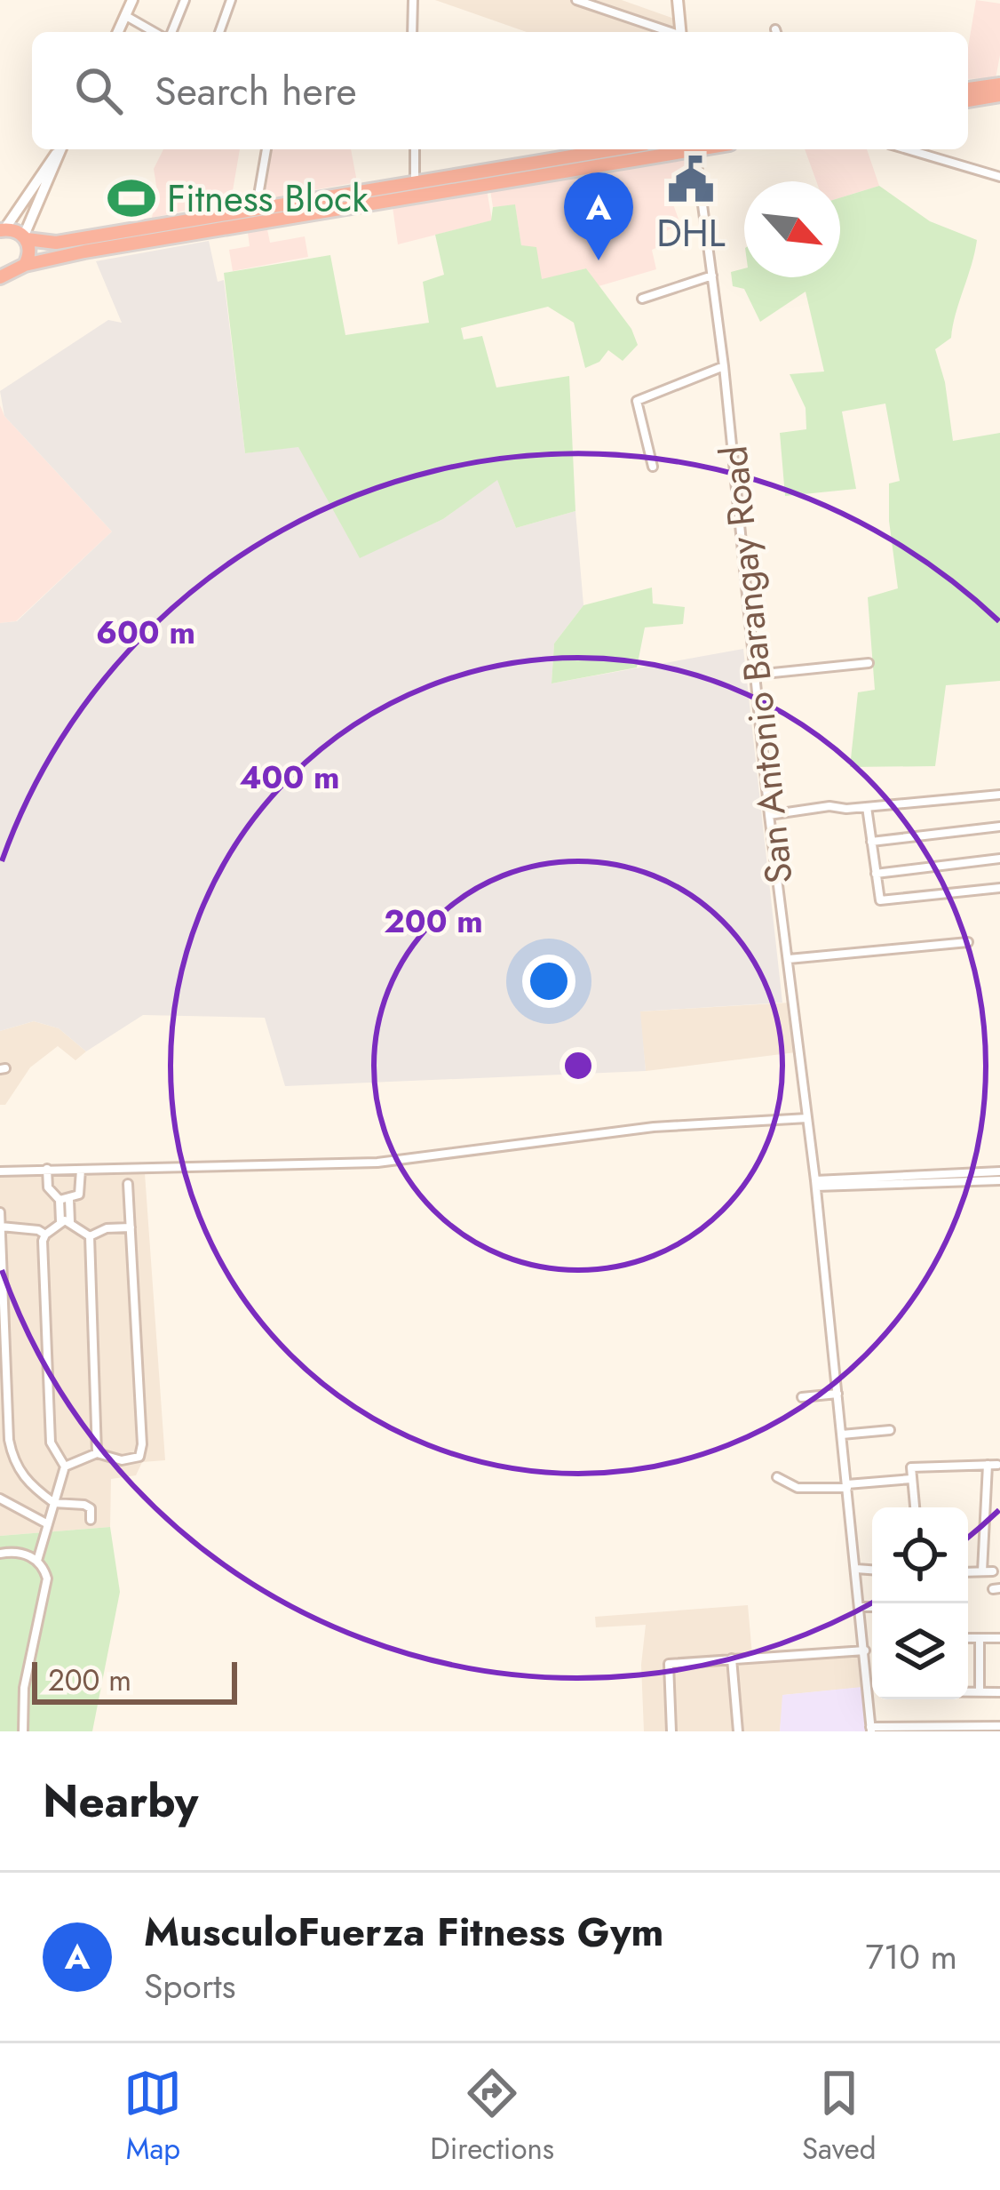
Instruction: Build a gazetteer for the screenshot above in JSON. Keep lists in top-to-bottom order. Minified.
{"streets":{"street":["San Antonio Barangay Road"]},"places":{"public building":["DHL"],"sports":["Fitness Block"]},"scale_bar":"200 m","north":"bottom right","page":{"search":"Search here","pins":"A","scale":"200 m","heading":"Nearby","list":[{"mark":"A","name":"MusculoFuerza Fitness Gym","note":"Sports","value":"710 m"}],"nav":["Map","Directions","Saved"]},"rings":["600 m","400 m","200 m"]}
